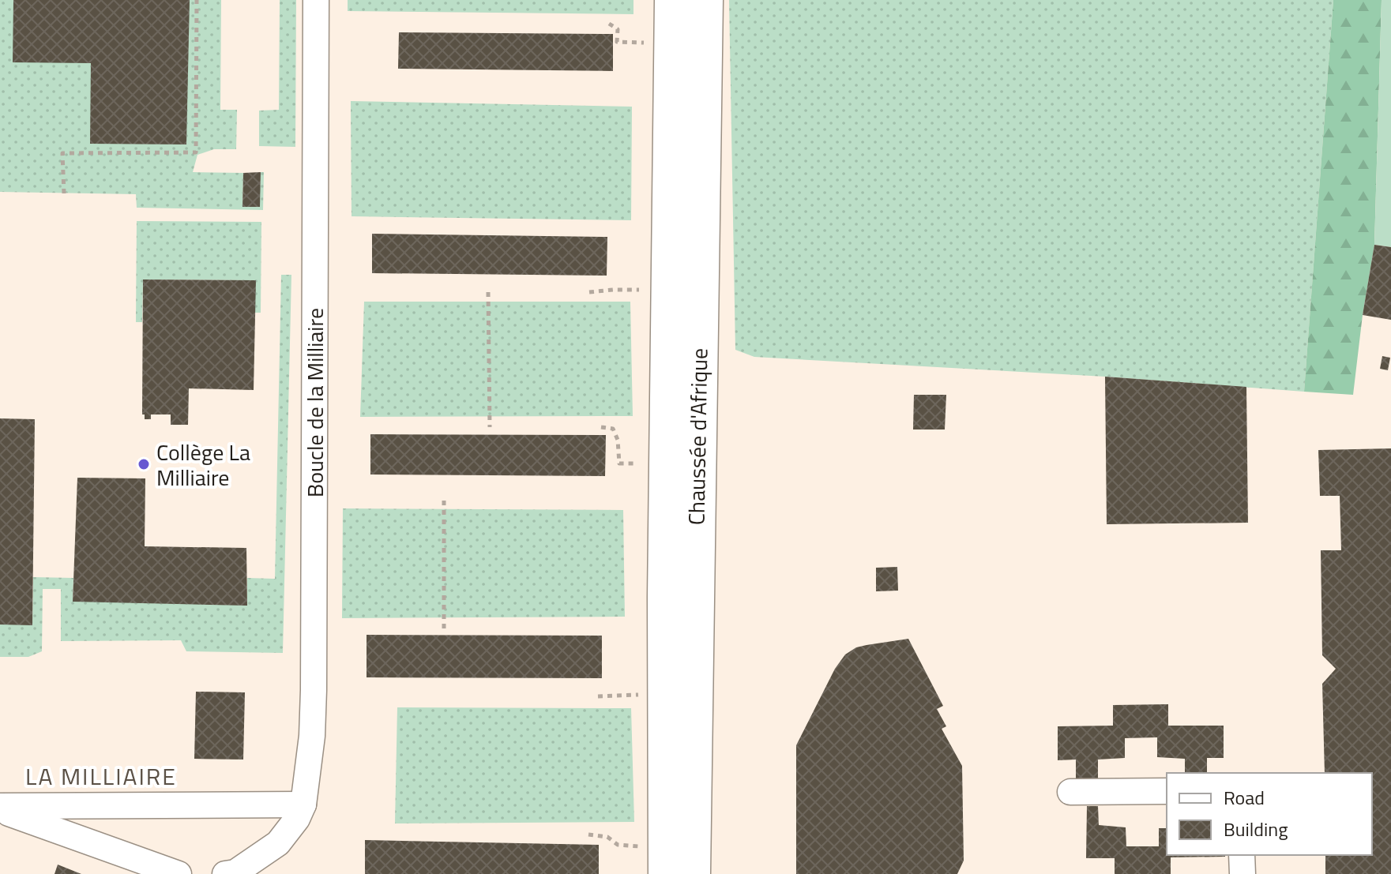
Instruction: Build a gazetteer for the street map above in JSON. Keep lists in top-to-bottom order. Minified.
{"streets":{"main road":["Chaussée d'Afrique"],"street":["Boucle de la Milliaire"]},"districts":["LA MILLIAIRE"],"places":["Collège La Milliaire"],"legend":["Road","Building"]}
